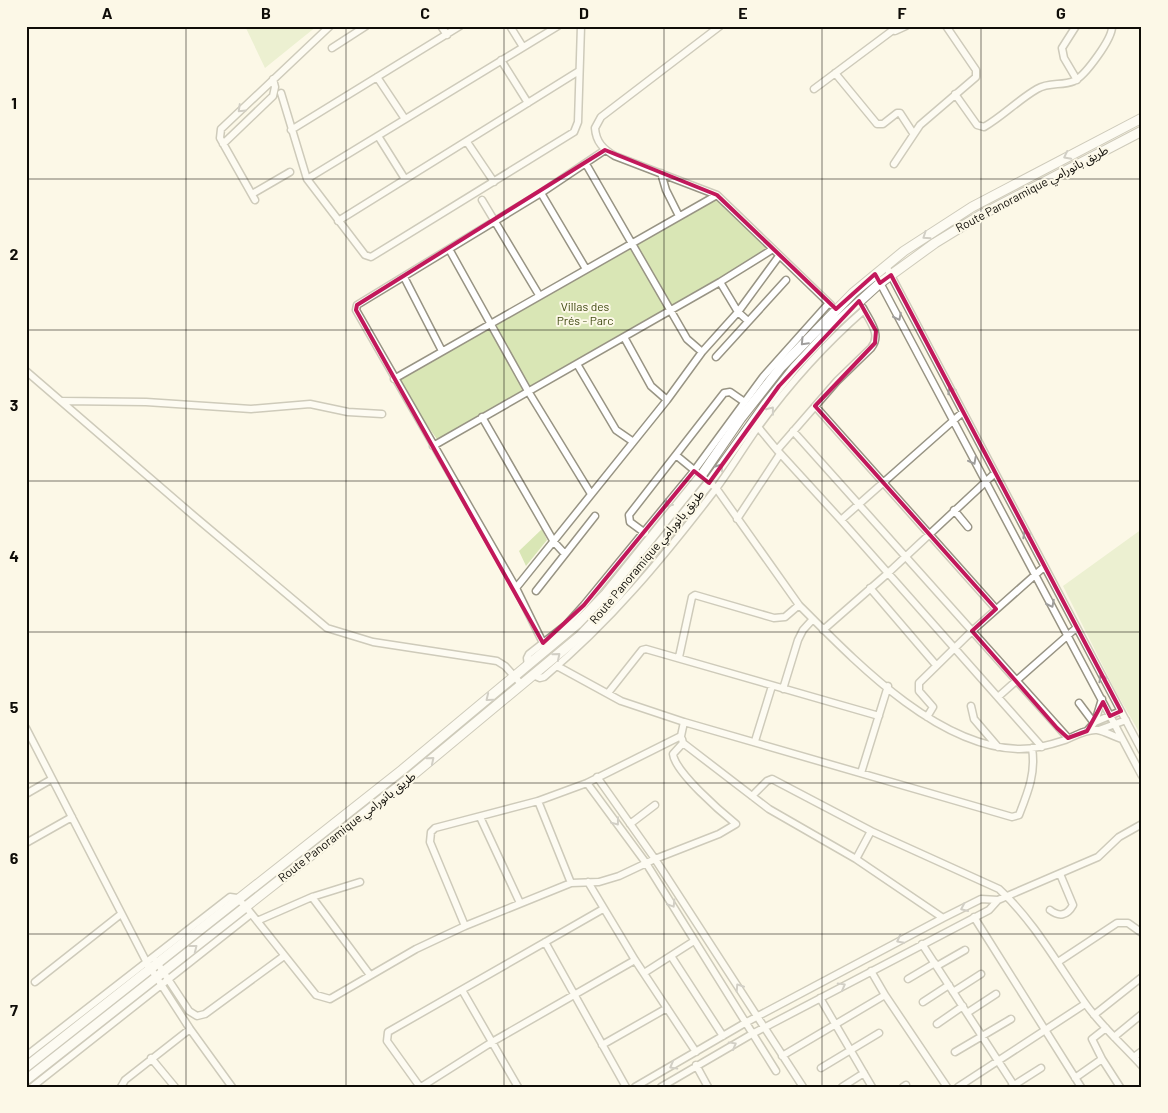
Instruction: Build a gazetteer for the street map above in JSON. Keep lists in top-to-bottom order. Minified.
{"streets":{"street":["Route Panoramique طريق بانورامي"]},"parks":["Villas des Prés - Parc"],"grid":{"columns":["A","B","C","D","E","F","G"],"rows":["1","2","3","4","5","6","7"]}}
